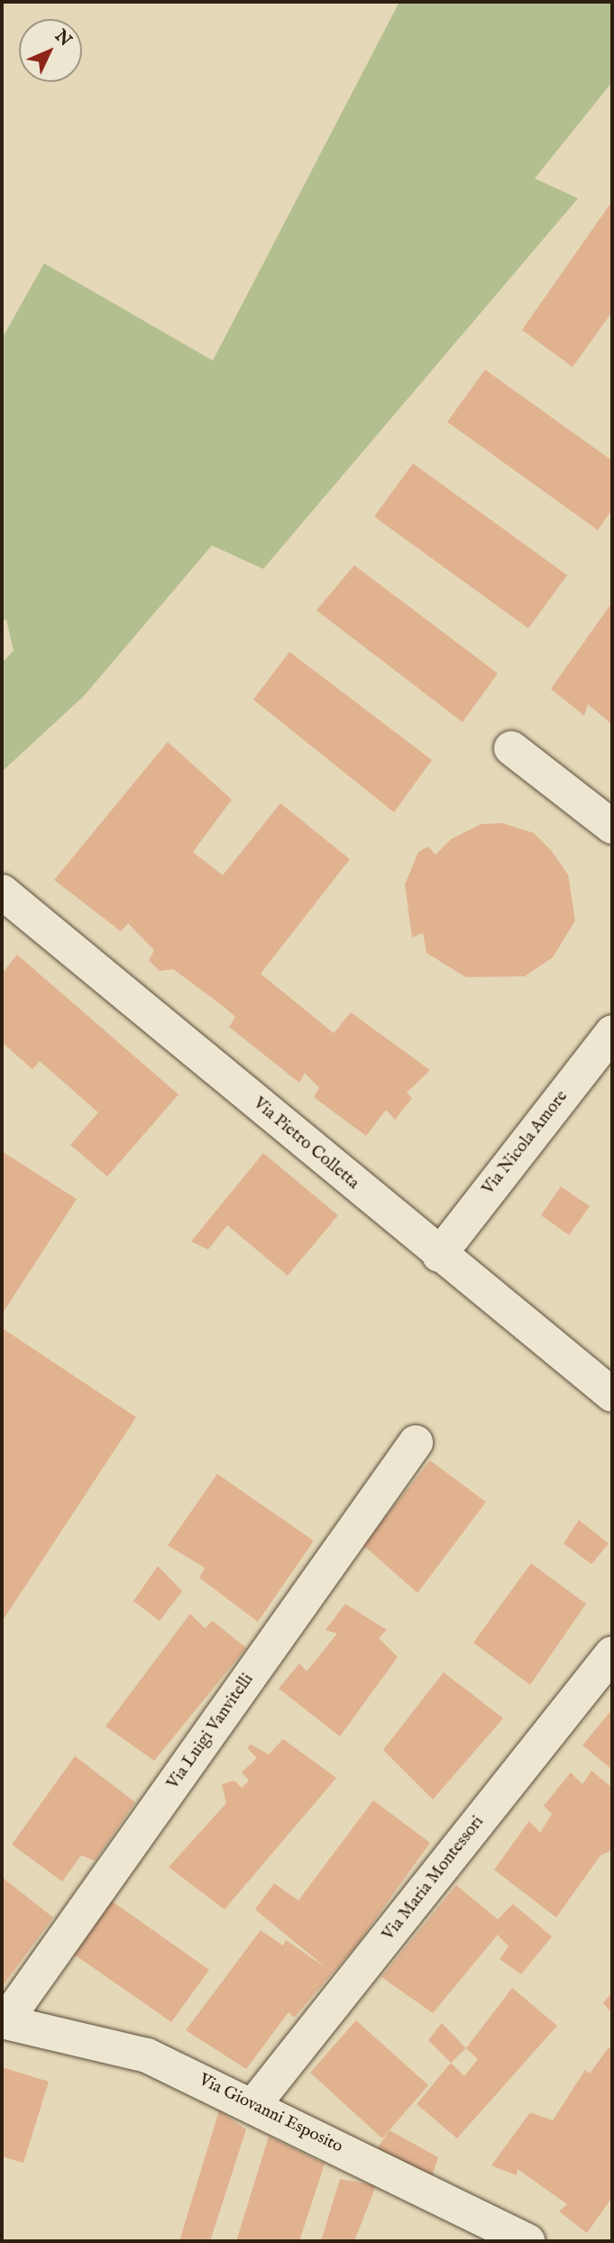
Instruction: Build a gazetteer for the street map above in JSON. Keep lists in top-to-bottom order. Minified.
{"streets":{"street":["Via Nicola Amore","Via Pietro Colletta","Via Luigi Vanvitelli","Via Maria Montessori","Via Giovanni Esposito"]},"crossings":[["Via Nicola Amore","Via Pietro Colletta"],["Via Luigi Vanvitelli","Via Giovanni Esposito"],["Via Maria Montessori","Via Giovanni Esposito"]],"north":"top right"}
